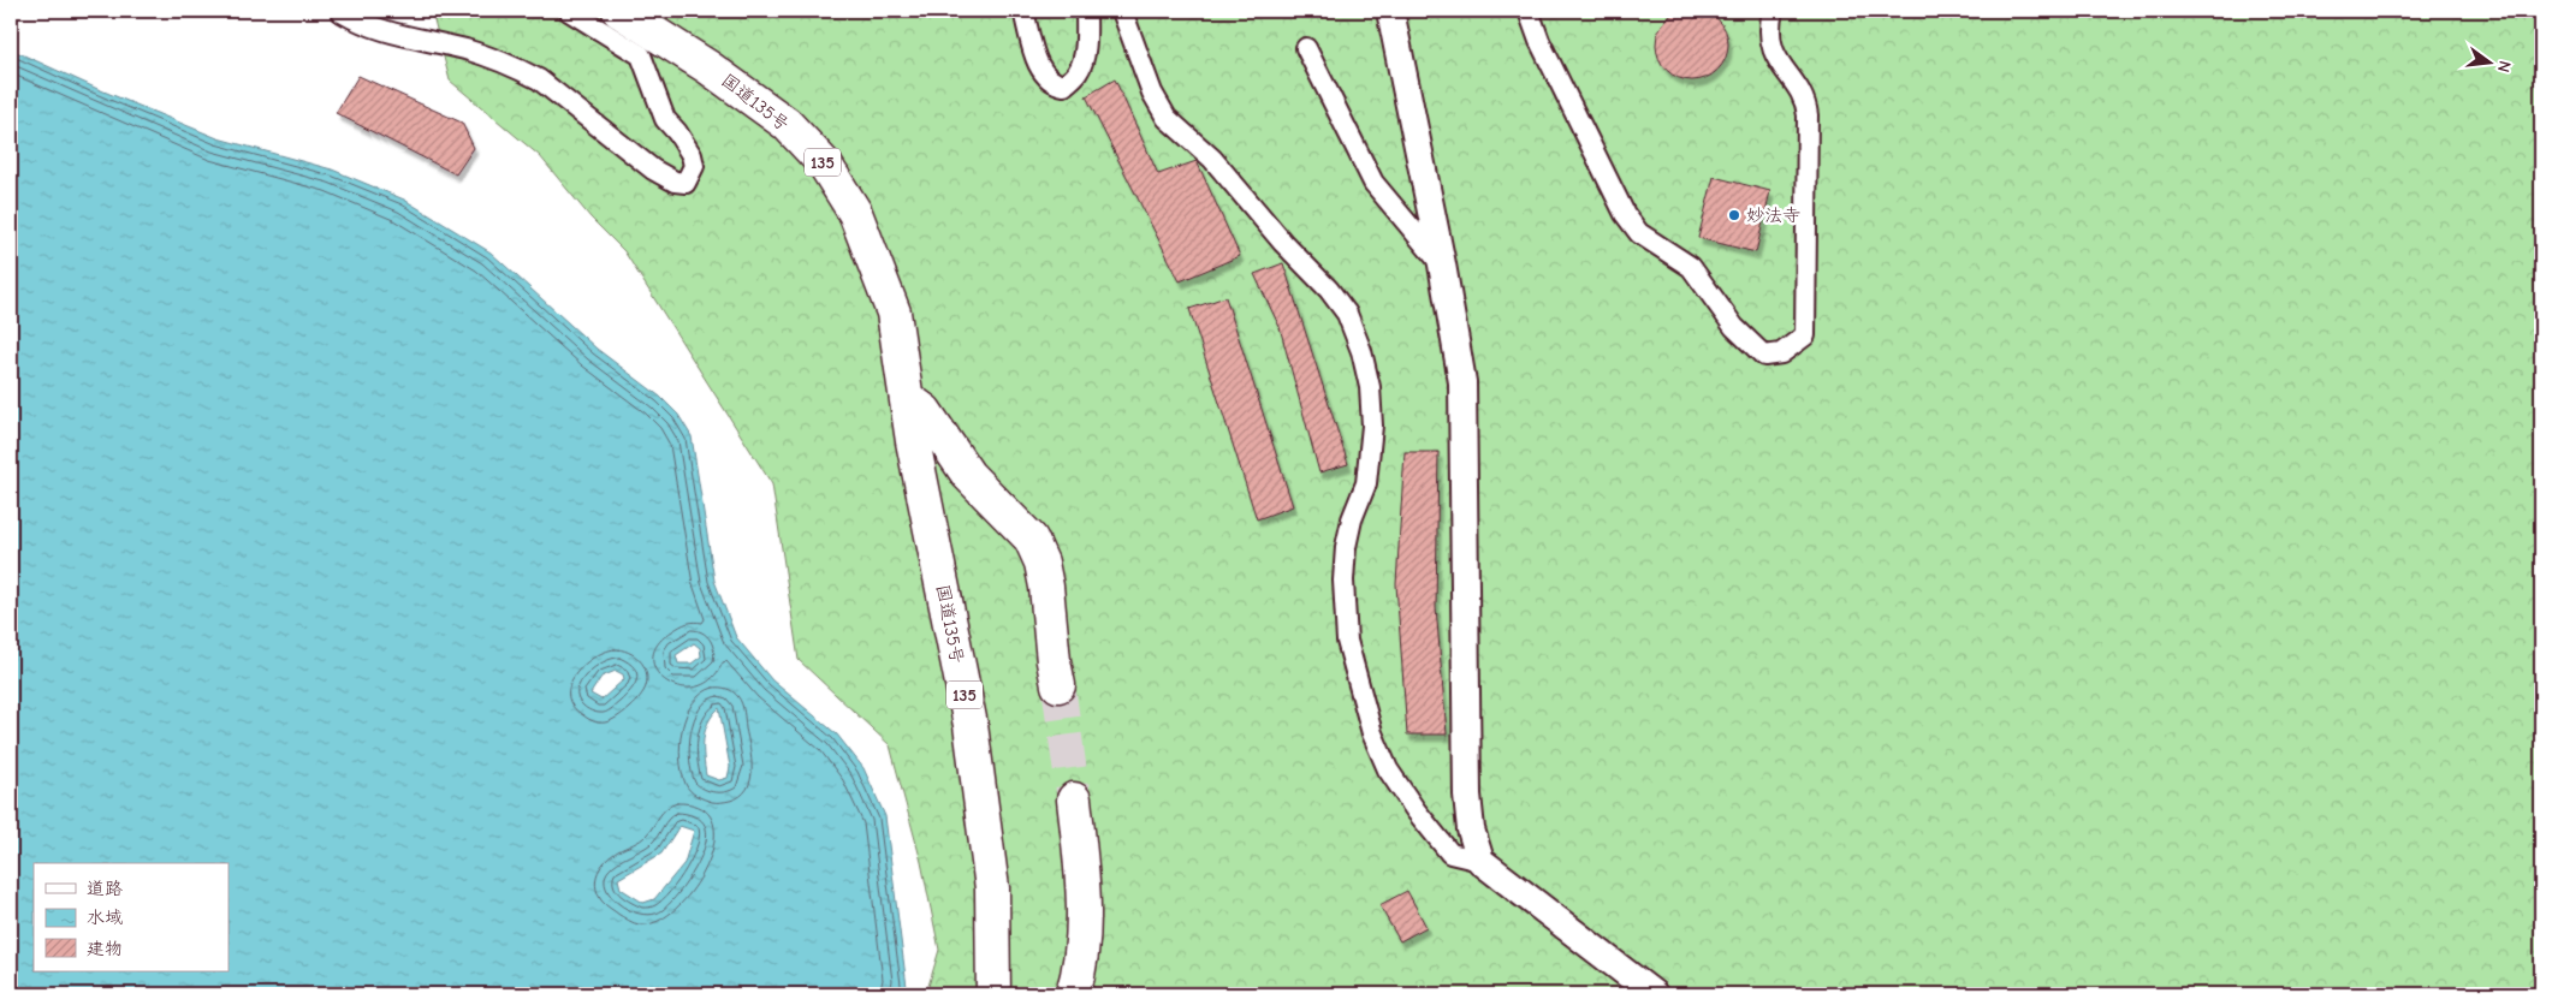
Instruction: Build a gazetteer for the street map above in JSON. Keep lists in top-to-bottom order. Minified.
{"streets":{"highway":["国道135号","135"]},"places":["妙法寺"],"legend":["道路","水域","建物"],"north":"right"}
